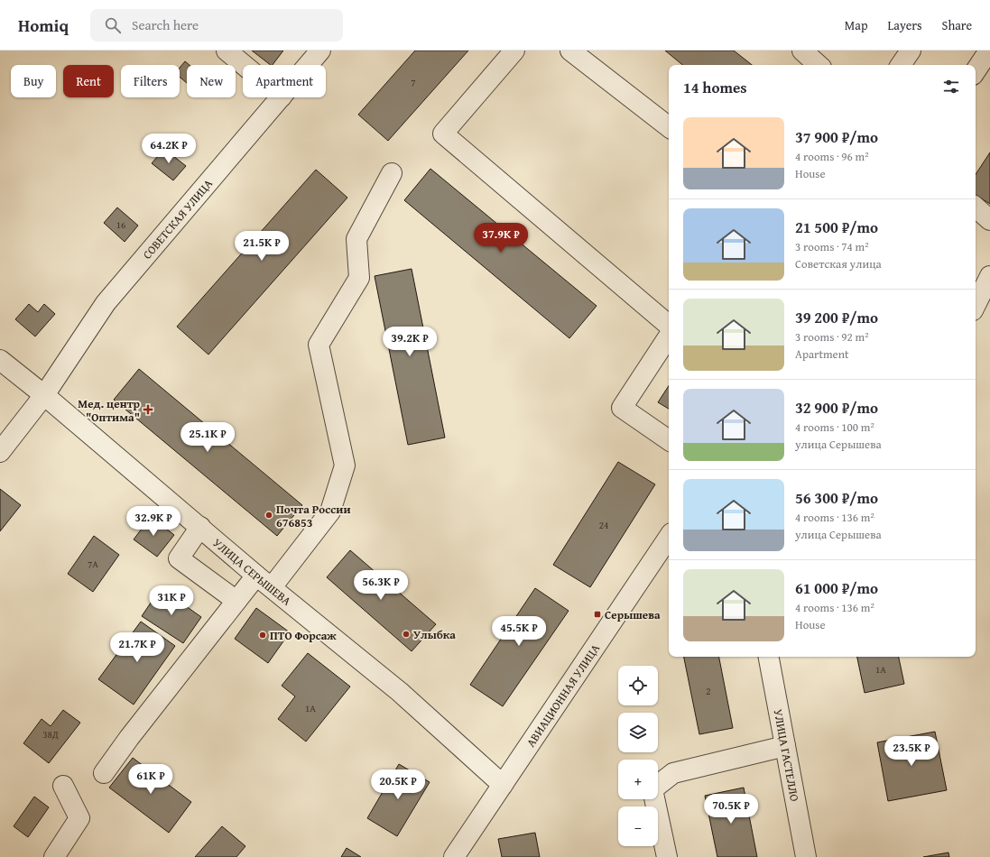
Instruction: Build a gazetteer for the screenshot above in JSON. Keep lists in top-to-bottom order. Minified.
{"streets":{"street":["СОВЕТСКАЯ УЛИЦА","УЛИЦА СЕРЫШЕВА","АВИАЦИОННАЯ УЛИЦА","УЛИЦА ГАСТЕЛЛО"]},"crossings":[["СОВЕТСКАЯ УЛИЦА","УЛИЦА СЕРЫШЕВА"],["УЛИЦА СЕРЫШЕВА","АВИАЦИОННАЯ УЛИЦА"]],"places":{"health":["Мед. центр \"Оптима\""],"other":["Почта России 676853","Улыбка","ПТО Форсаж"],"transit":["Серышева"]},"house_numbers":["7","16","24","7А","1А","2","1А","38Д"],"page":{"header":"Homiq","search":"Search here","nav":["Map","Layers","Share"],"chip":["Buy","Rent","Filters","New","Apartment"],"heading":"14 homes","list":[{"name":"37 900 ₽/mo","note":"4 rooms · 96 m² · House"},{"name":"21 500 ₽/mo","note":"3 rooms · 74 m² · Советская улица"},{"name":"39 200 ₽/mo","note":"3 rooms · 92 m² · Apartment"},{"name":"32 900 ₽/mo","note":"4 rooms · 100 m² · улица Серышева"},{"name":"56 300 ₽/mo","note":"4 rooms · 136 m² · улица Серышева"},{"name":"61 000 ₽/mo","note":"4 rooms · 136 m² · House"}],"price":["64.2K ₽","37.9K ₽","21.5K ₽","39.2K ₽","25.1K ₽","32.9K ₽","56.3K ₽","31K ₽","45.5K ₽","21.7K ₽","23.5K ₽","61K ₽","20.5K ₽","70.5K ₽"],"map_buttons":["+","−"]}}
